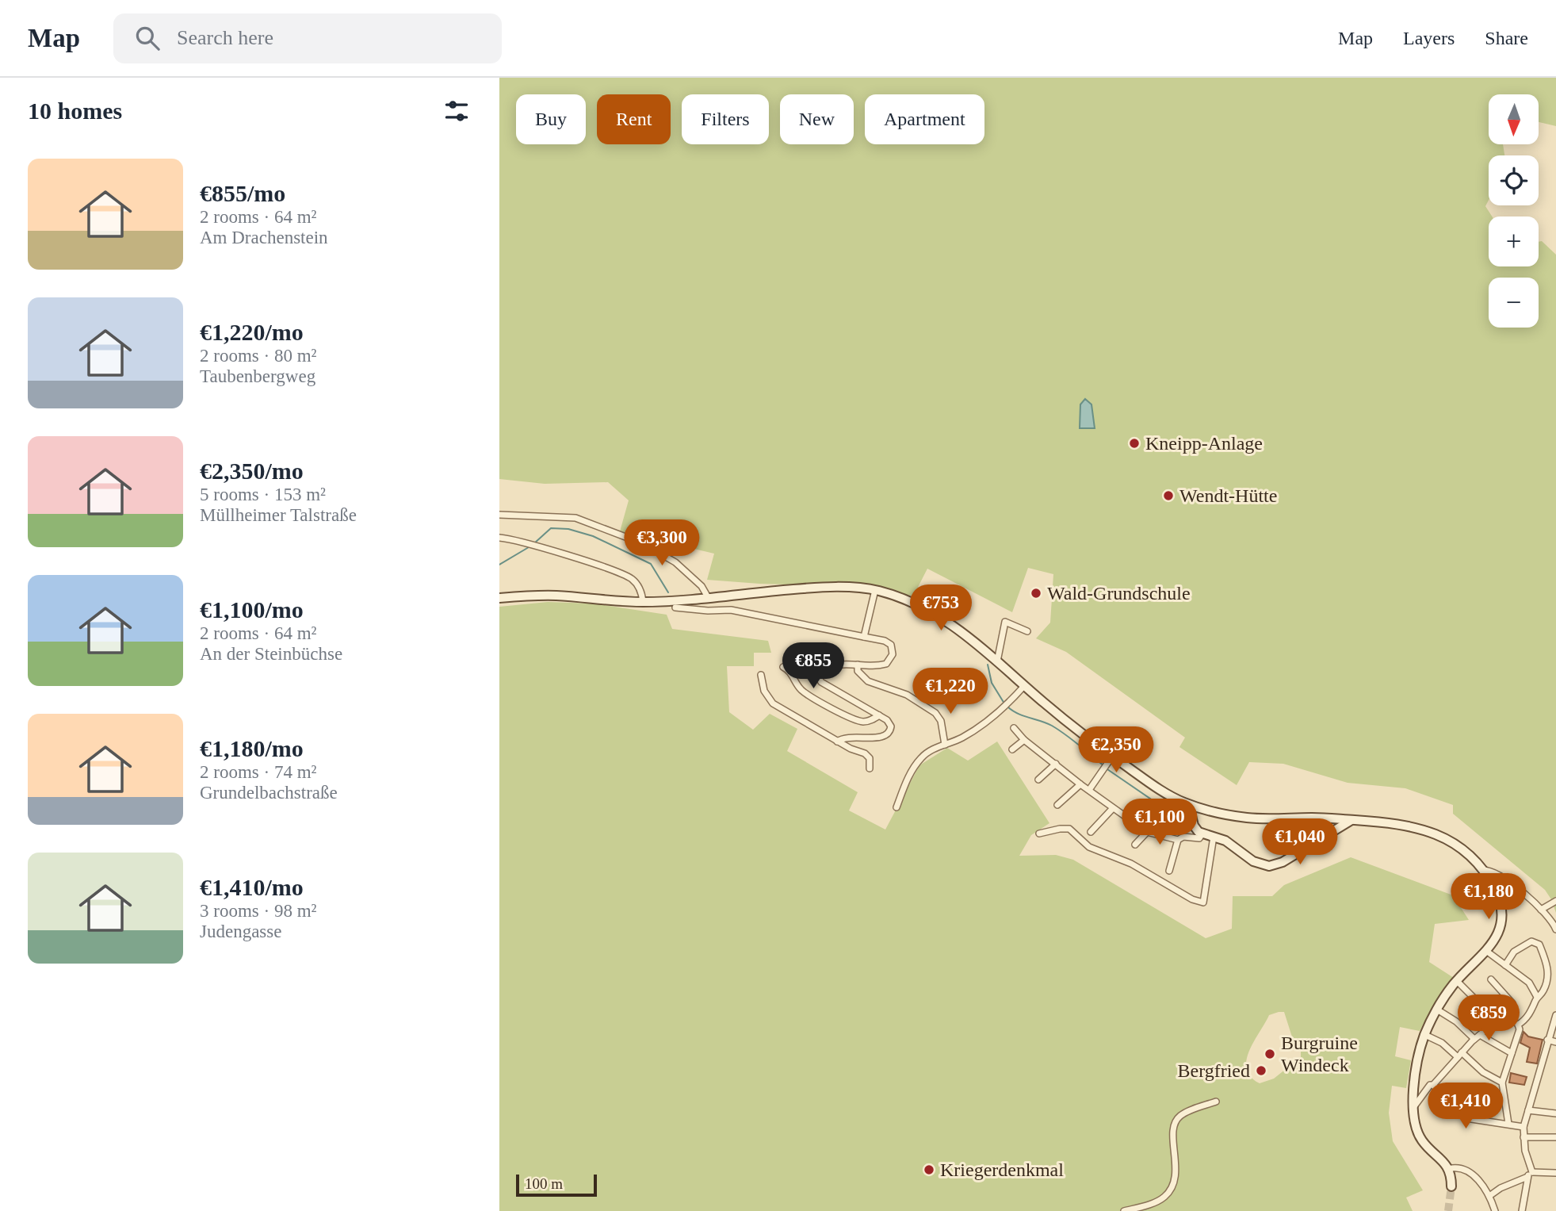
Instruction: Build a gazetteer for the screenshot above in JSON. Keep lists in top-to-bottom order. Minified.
{"places":["Kneipp-Anlage","Wendt-Hütte","Wald-Grundschule","Burgruine Windeck","Bergfried","Kriegerdenkmal"],"scale_bar":"100 m","north":"bottom","page":{"header":"Map","search":"Search here","nav":["Map","Layers","Share"],"heading":"10 homes","map_buttons":["+","−"],"chip":["Buy","Rent","Filters","New","Apartment"],"list":[{"name":"€855/mo","note":"2 rooms · 64 m² · Am Drachenstein"},{"name":"€1,220/mo","note":"2 rooms · 80 m² · Taubenbergweg"},{"name":"€2,350/mo","note":"5 rooms · 153 m² · Müllheimer Talstraße"},{"name":"€1,100/mo","note":"2 rooms · 64 m² · An der Steinbüchse"},{"name":"€1,180/mo","note":"2 rooms · 74 m² · Grundelbachstraße"},{"name":"€1,410/mo","note":"3 rooms · 98 m² · Judengasse"}],"price":["€3,300","€753","€855","€1,220","€2,350","€1,100","€1,040","€1,180","€859","€1,410"],"scale":"100 m"}}
